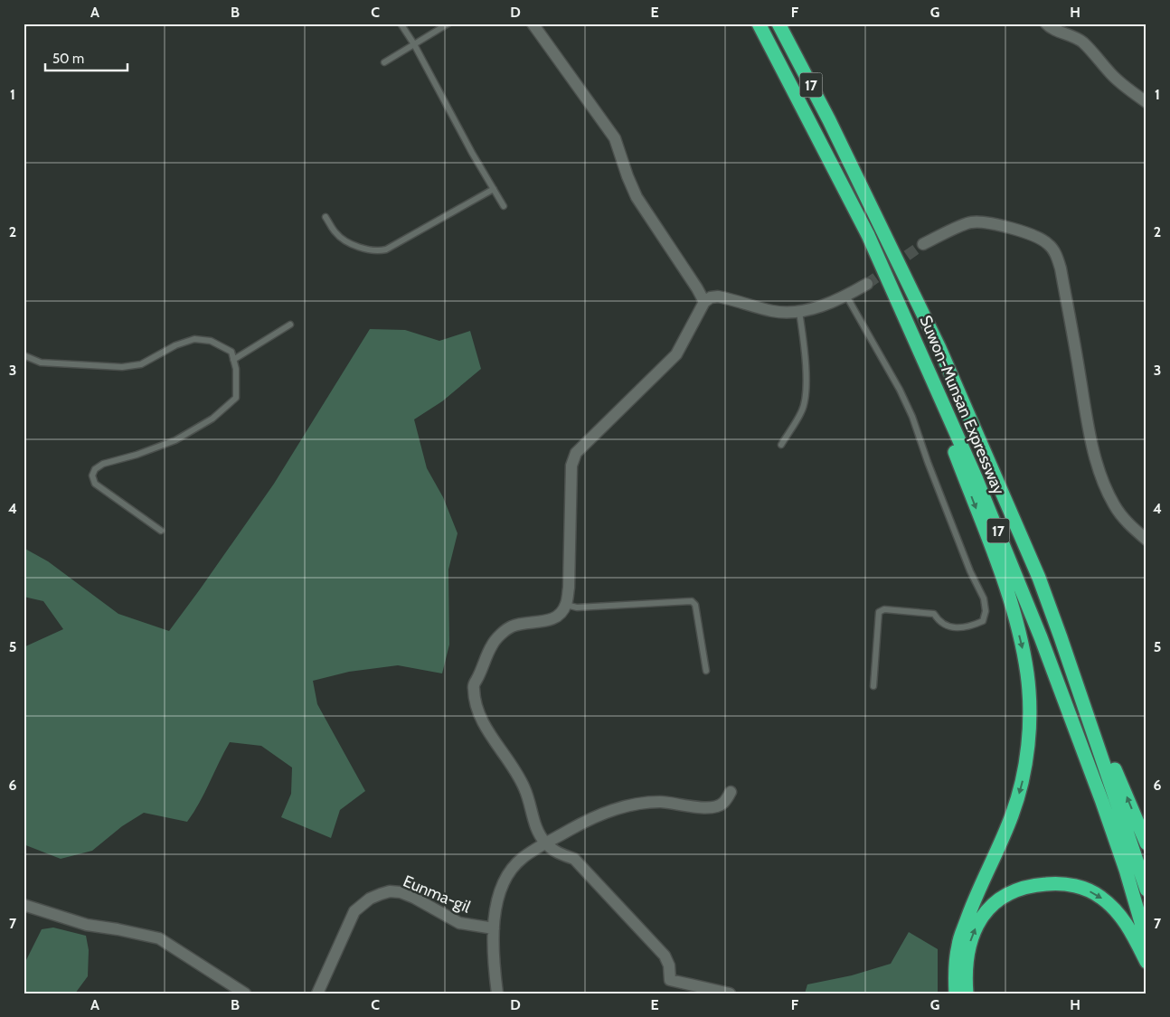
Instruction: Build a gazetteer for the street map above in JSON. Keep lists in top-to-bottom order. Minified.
{"streets":{"highway":["17","Suwon-Munsan Expressway"],"street":["Eunma-gil"]},"scale_bar":"50 m","grid":{"columns":["A","B","C","D","E","F","G","H"],"rows":["1","2","3","4","5","6","7"]}}
